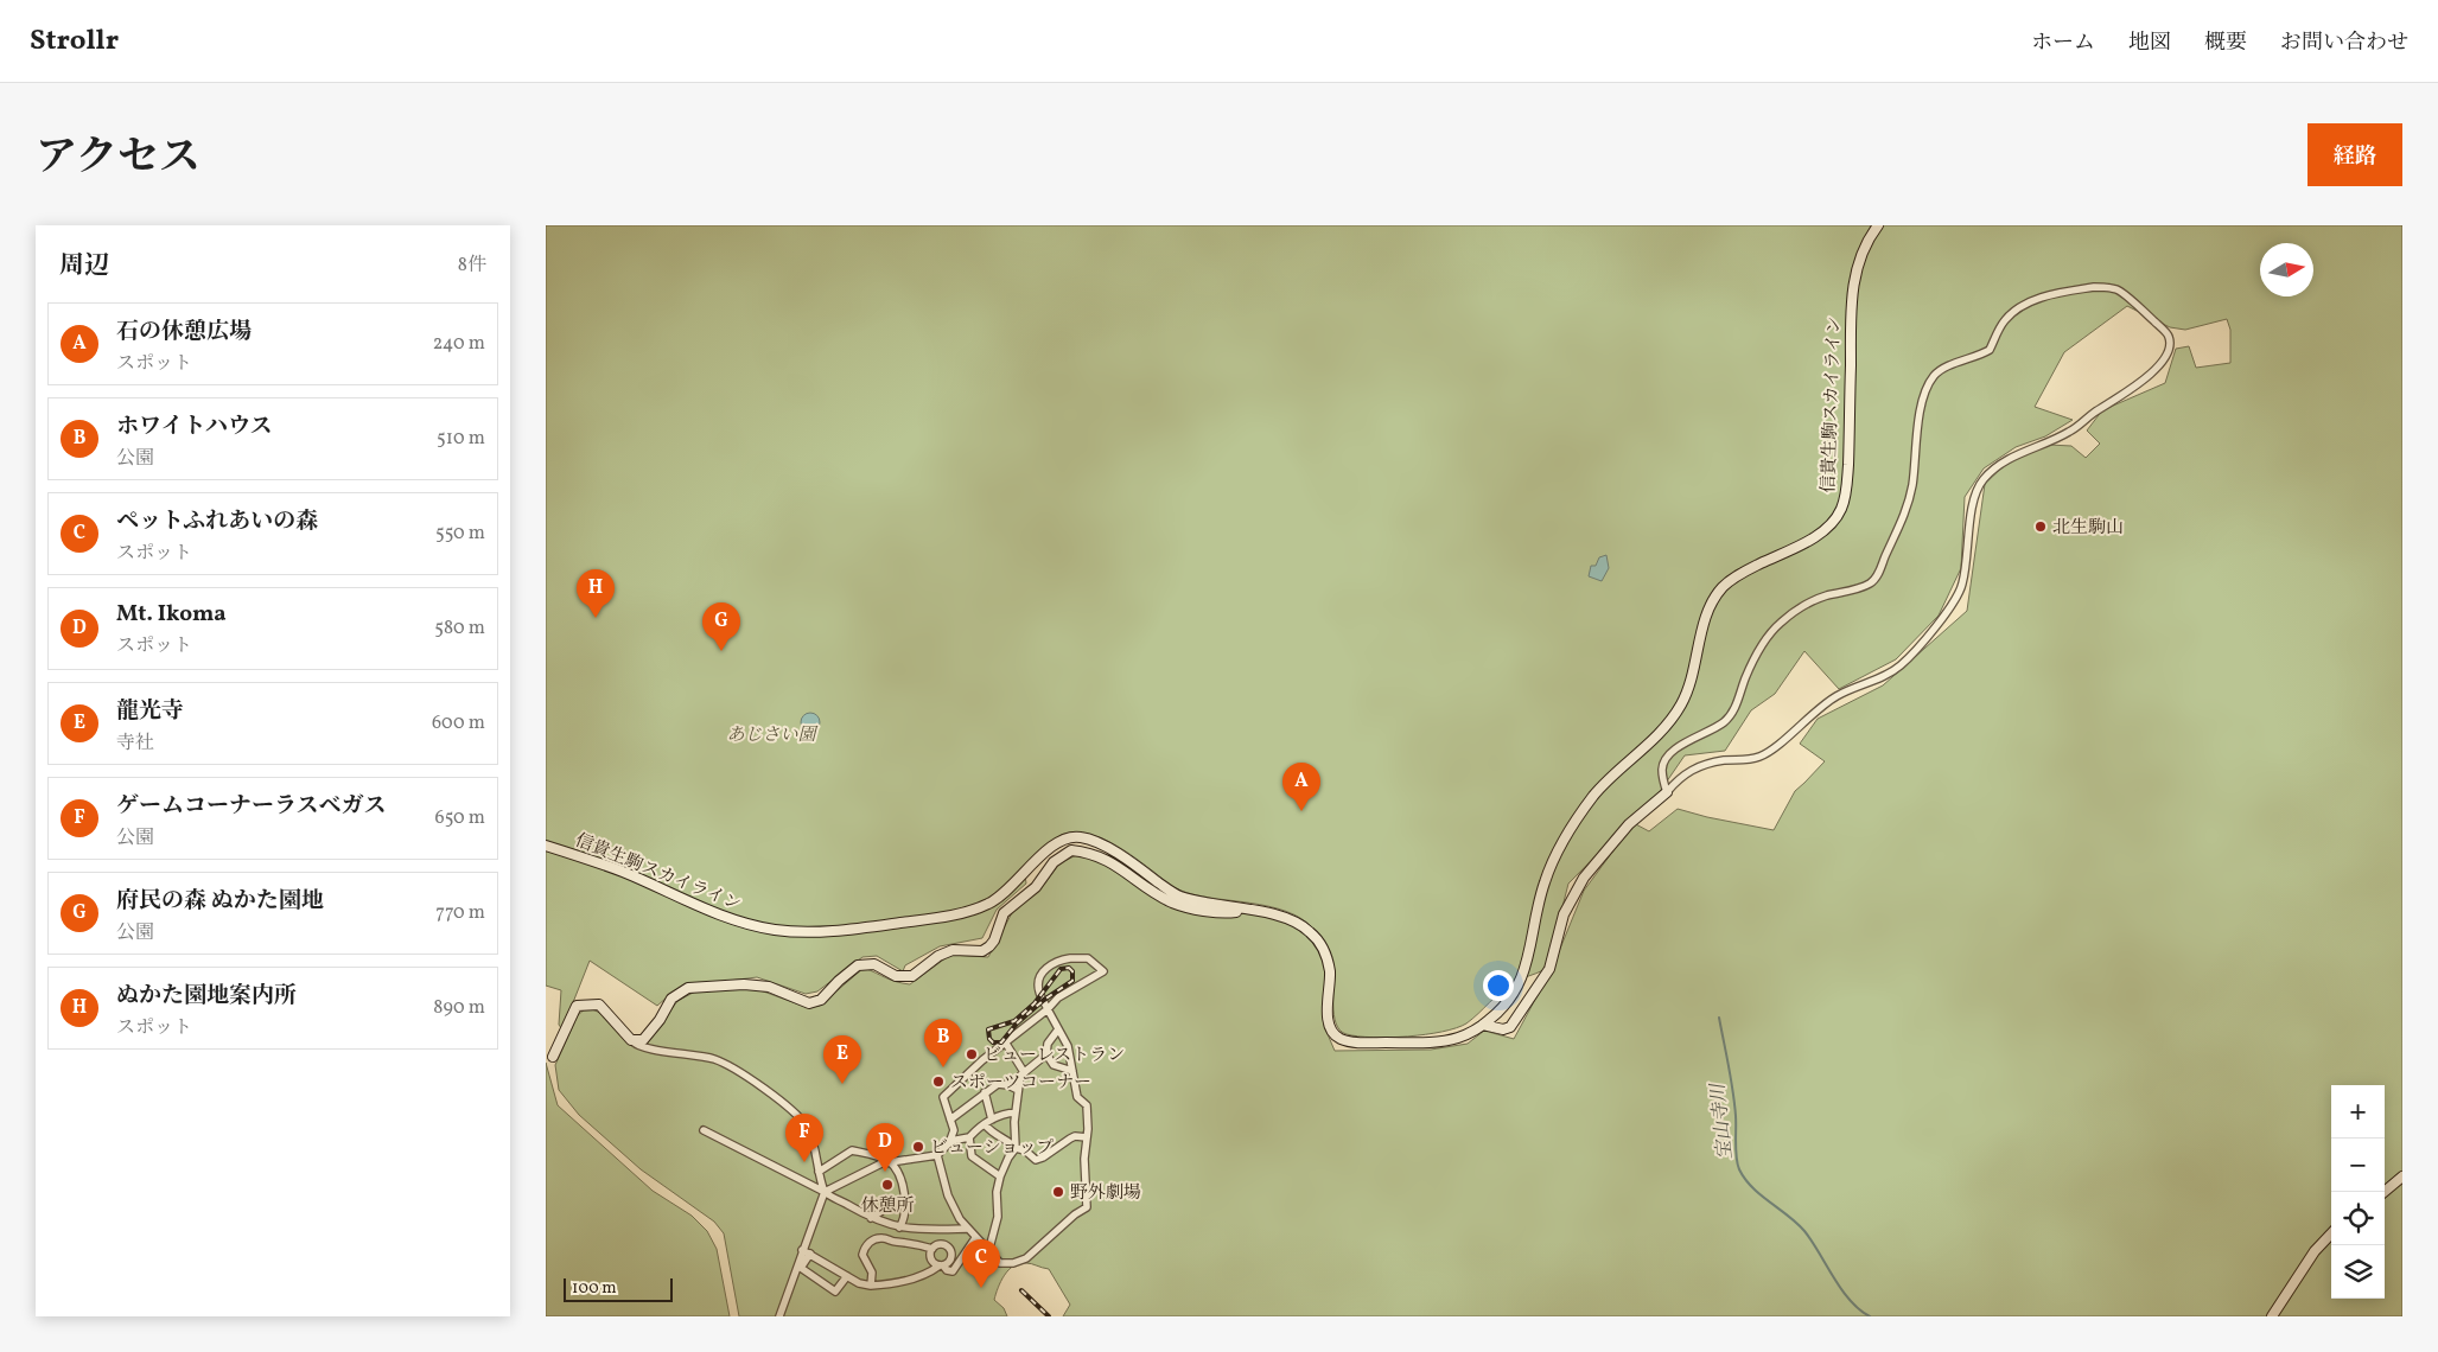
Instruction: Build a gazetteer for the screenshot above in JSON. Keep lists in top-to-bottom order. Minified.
{"streets":{"street":["信貴生駒スカイライン"]},"water":["宝山寺川"],"parks":["あじさい園"],"places":["北生駒山","ビューレストラン","スポーツコーナー","ビューショップ","休憩所","野外劇場"],"scale_bar":"100 m","north":"right","page":{"header":"Strollr","nav":["ホーム","地図","概要","お問い合わせ"],"title":"アクセス","buttons":"経路","heading":["周辺","8件"],"list":[{"mark":"A","name":"石の休憩広場","note":"スポット","value":"240 m"},{"mark":"B","name":"ホワイトハウス","note":"公園","value":"510 m"},{"mark":"C","name":"ペットふれあいの森","note":"スポット","value":"550 m"},{"mark":"D","name":"Mt. Ikoma","note":"スポット","value":"580 m"},{"mark":"E","name":"龍光寺","note":"寺社","value":"600 m"},{"mark":"F","name":"ゲームコーナーラスベガス","note":"公園","value":"650 m"},{"mark":"G","name":"府民の森 ぬかた園地","note":"公園","value":"770 m"},{"mark":"H","name":"ぬかた園地案内所","note":"スポット","value":"890 m"}],"pins":["H","G","A","B","E","F","D","C"],"map_buttons":["+","−"],"scale":"100 m"}}
